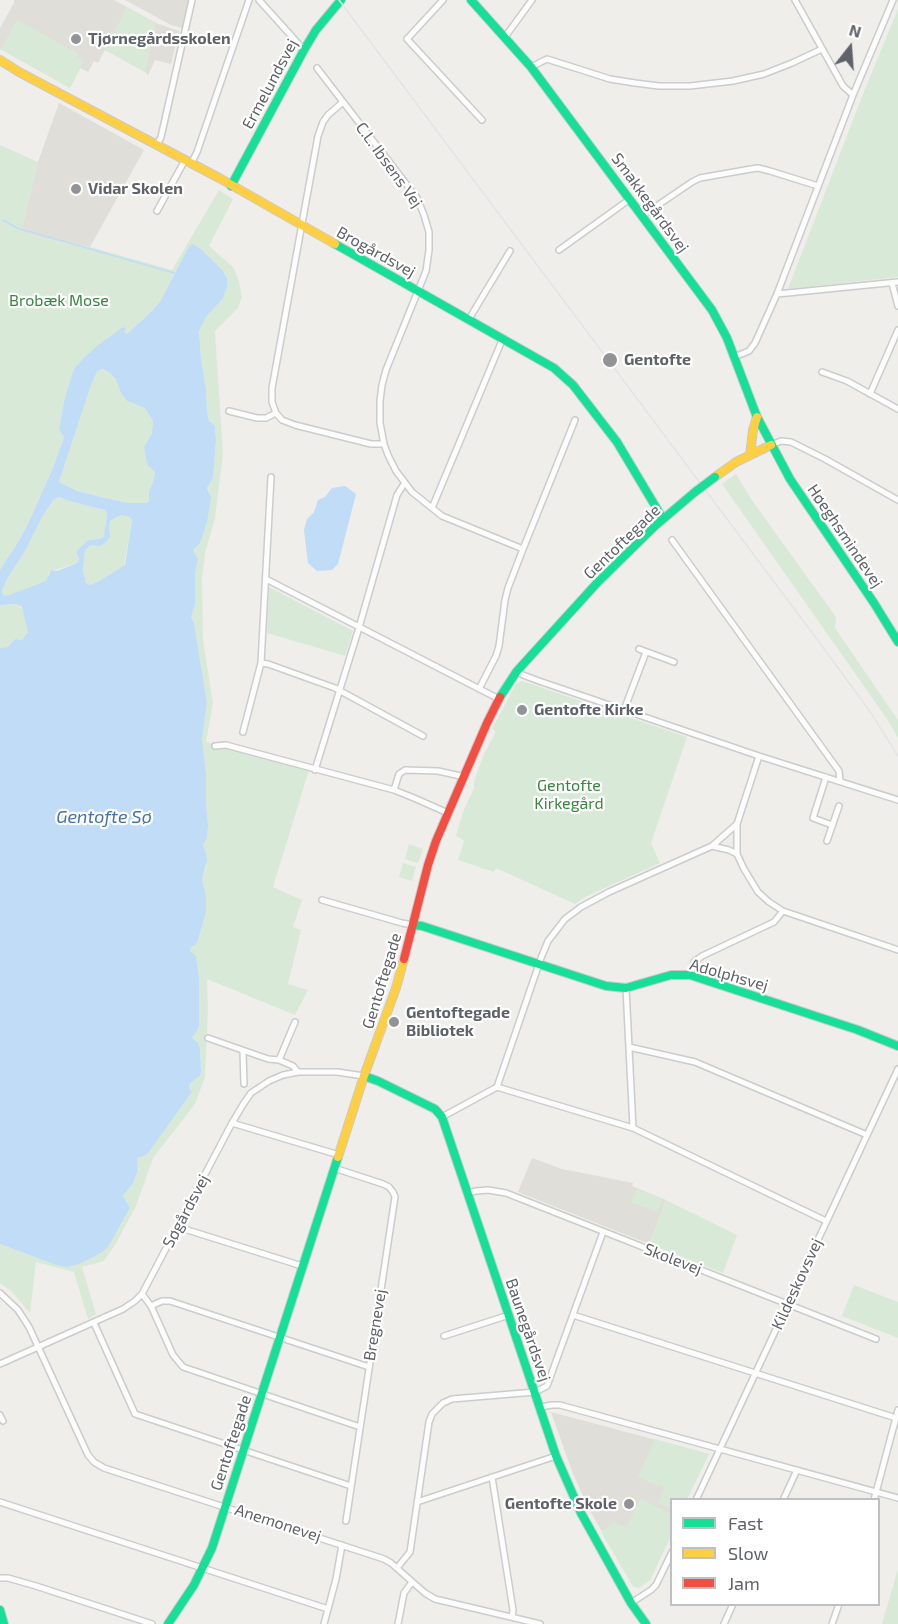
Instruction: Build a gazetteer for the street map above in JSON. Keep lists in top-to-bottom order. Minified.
{"streets":{"street":["Ermelundsvej","C.L. Ibsens Vej","Smakkegårdsvej","Brogårdsvej","Høeghsmindevej","Gentoftegade","Adolphsvej","Søgårdsvej","Skolevej","Kildeskovsvej","Bregnevej","Baunegårdsvej","Anemonevej"]},"crossings":[["Ermelundsvej","Brogårdsvej"],["C.L. Ibsens Vej","Brogårdsvej"],["Smakkegårdsvej","Høeghsmindevej"],["Smakkegårdsvej","Gentoftegade"],["Brogårdsvej","Gentoftegade"],["Høeghsmindevej","Gentoftegade"],["Gentoftegade","Adolphsvej"],["Gentoftegade","Søgårdsvej"],["Gentoftegade","Bregnevej"],["Gentoftegade","Anemonevej"],["Søgårdsvej","Anemonevej"],["Skolevej","Kildeskovsvej"],["Skolevej","Baunegårdsvej"]],"water":["Gentofte Sø"],"parks":["Brobæk Mose","Gentofte Kirkegård"],"places":["Tjørnegårdsskolen","Vidar Skolen","Gentofte","Gentofte Kirke","Gentoftegade Bibliotek","Gentofte Skole"],"legend":["Fast","Slow","Jam"],"north":"top"}
